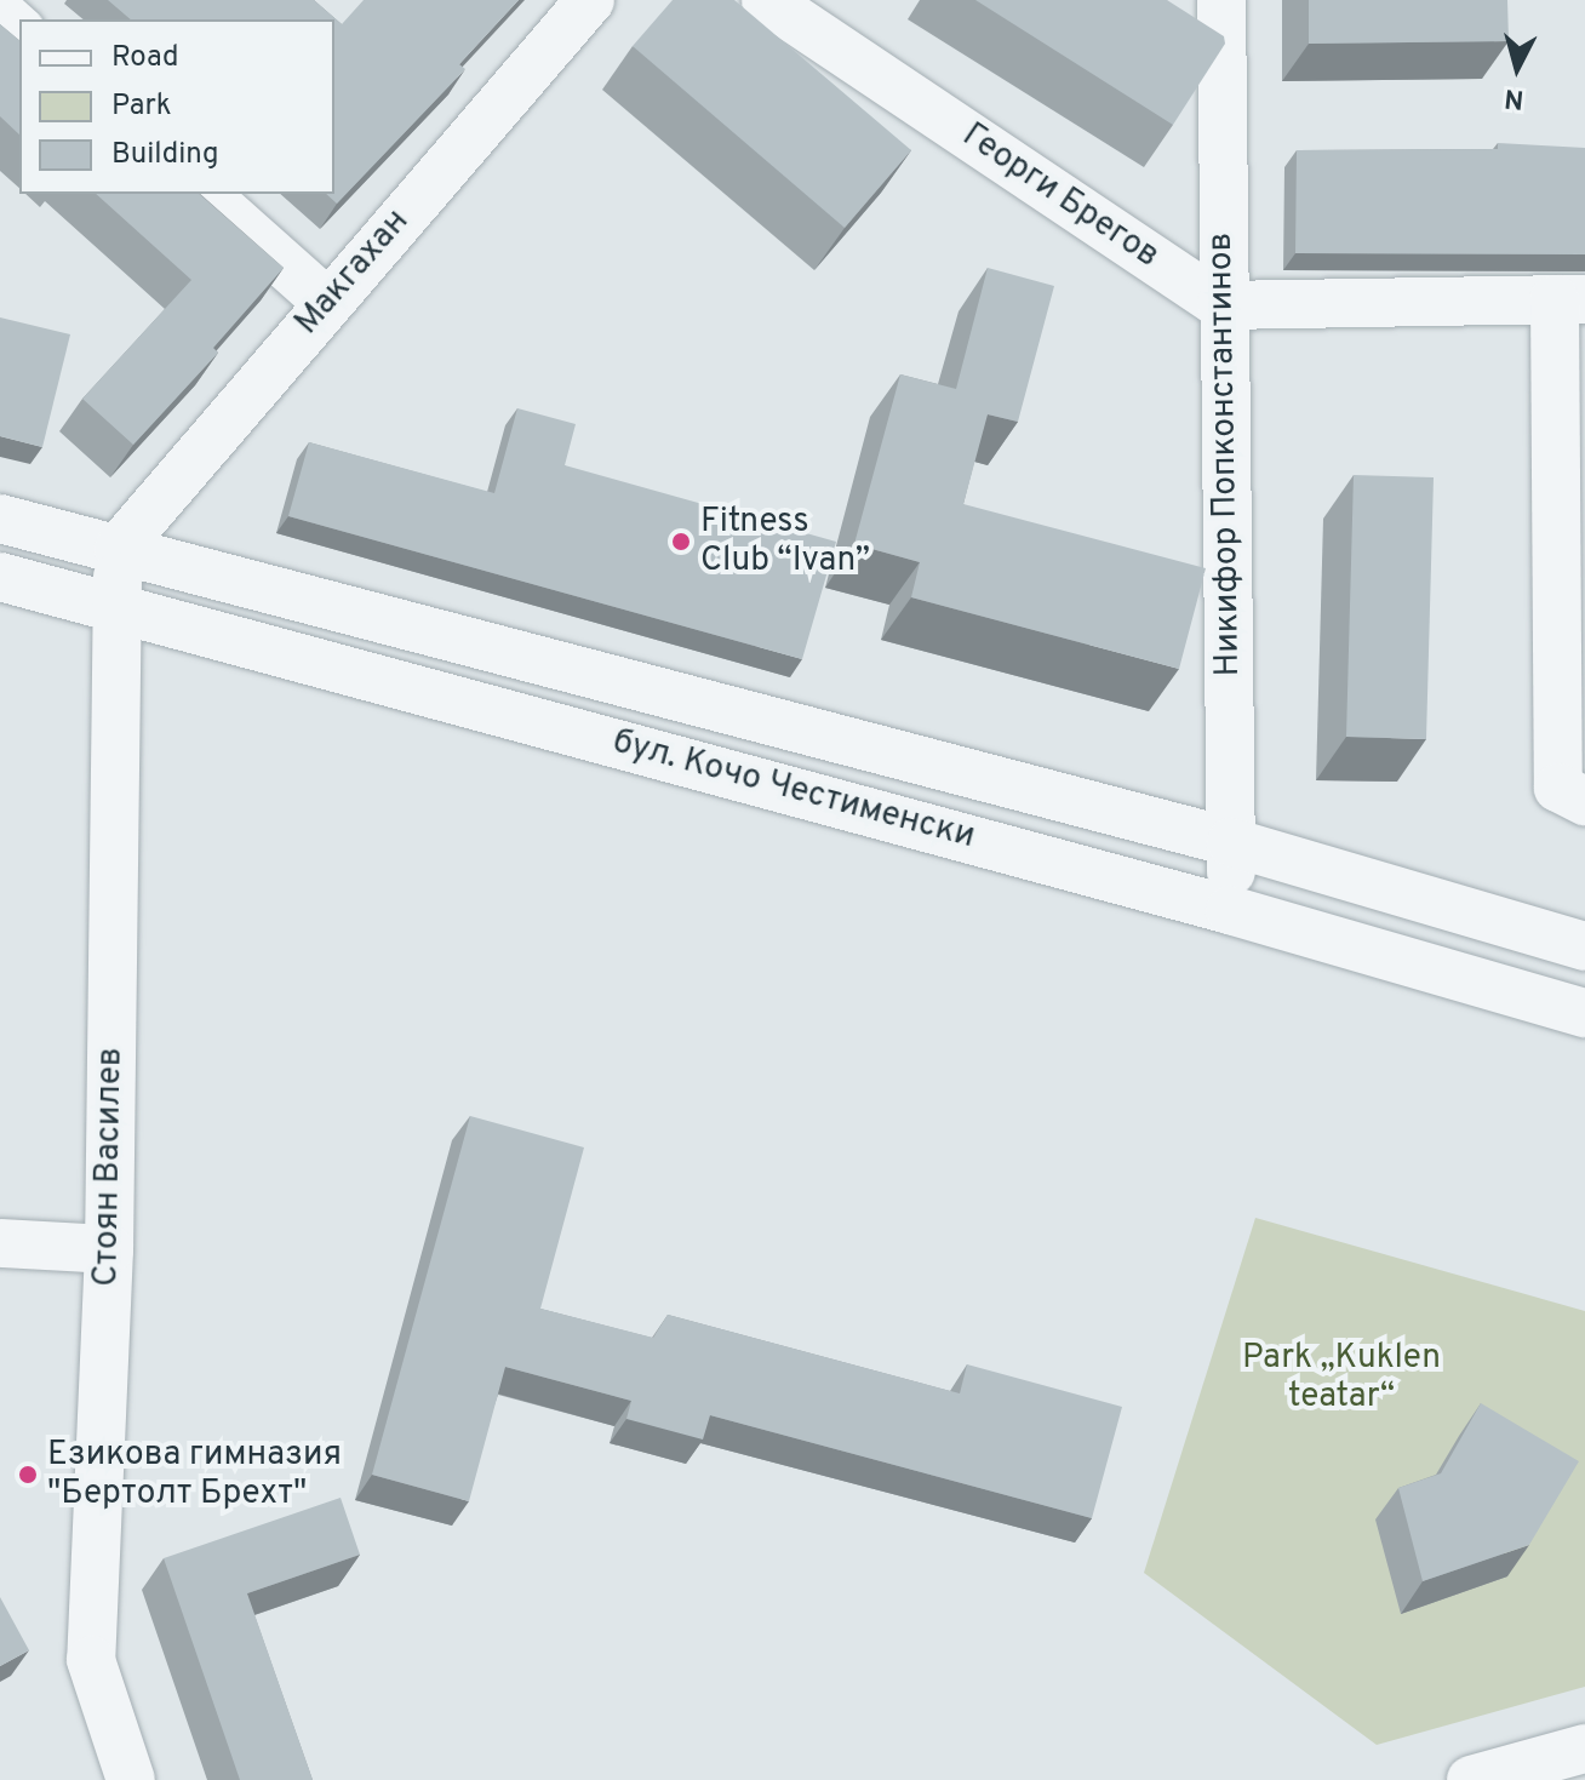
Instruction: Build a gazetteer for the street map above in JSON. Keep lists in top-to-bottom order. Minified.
{"streets":{"street":["Георги Брегов","Макгахан","Никифор Попконстантинов","бул. Кочо Честименски","Стоян Василев"]},"crossings":[["Георги Брегов","Никифор Попконстантинов"],["Макгахан","бул. Кочо Честименски"],["Макгахан","Стоян Василев"],["Никифор Попконстантинов","бул. Кочо Честименски"],["бул. Кочо Честименски","Стоян Василев"]],"parks":["Park „Kuklen teatar“"],"places":["Fitness Club “Ivan”","Езикова гимназия \"Бертолт Брехт\""],"legend":["Road","Park","Building"],"north":"bottom"}
